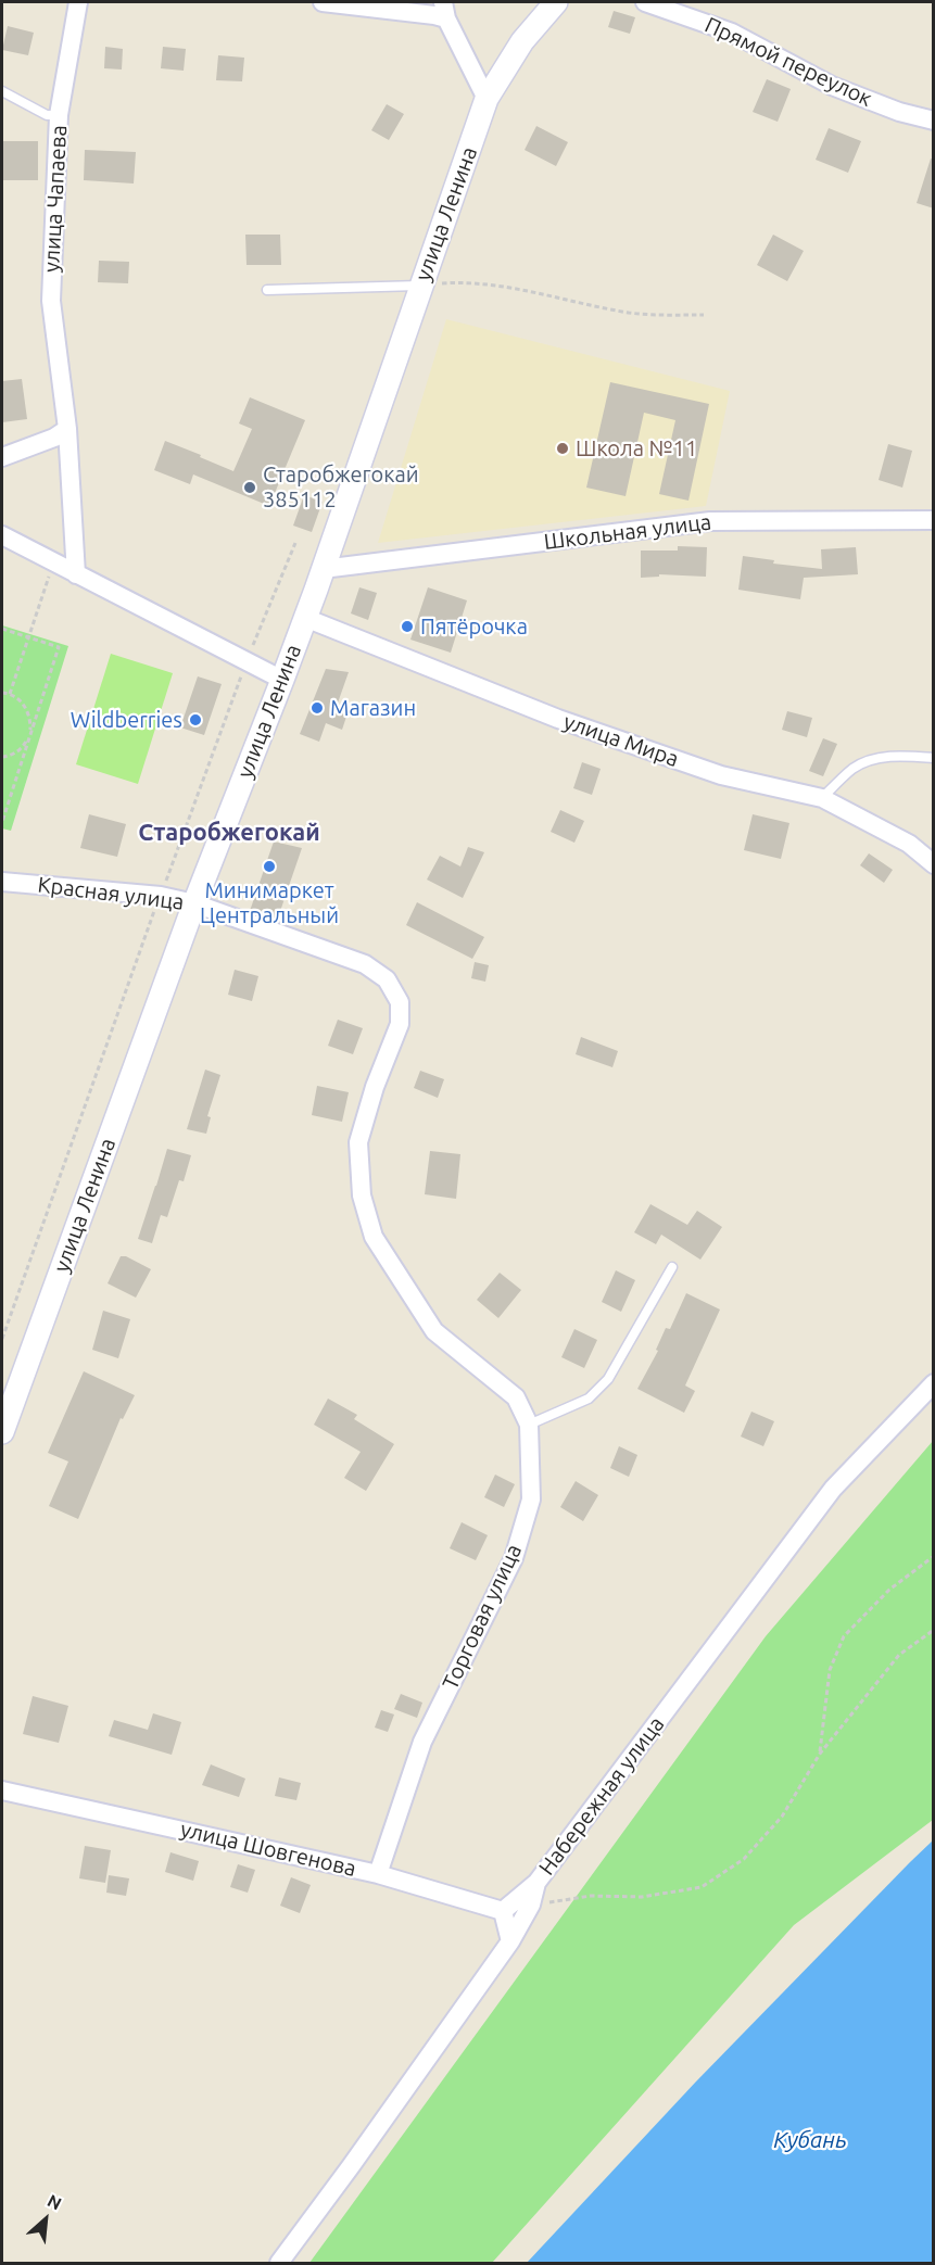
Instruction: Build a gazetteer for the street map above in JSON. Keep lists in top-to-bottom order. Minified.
{"streets":{"street":["Прямой переулок","улица Чапаева","улица Ленина","Школьная улица","улица Мира","Красная улица","Торговая улица","Набережная улица","улица Шовгенова"]},"crossings":[["улица Ленина","Школьная улица"],["улица Ленина","улица Мира"],["улица Ленина","Красная улица"],["Красная улица","Торговая улица"],["Торговая улица","улица Шовгенова"]],"districts":["Старобжегокай"],"water":["Кубань"],"places":["Школа №11","Старобжегокай 385112","Пятёрочка","Магазин","Wildberries","Минимаркет Центральный"],"north":"top right"}
